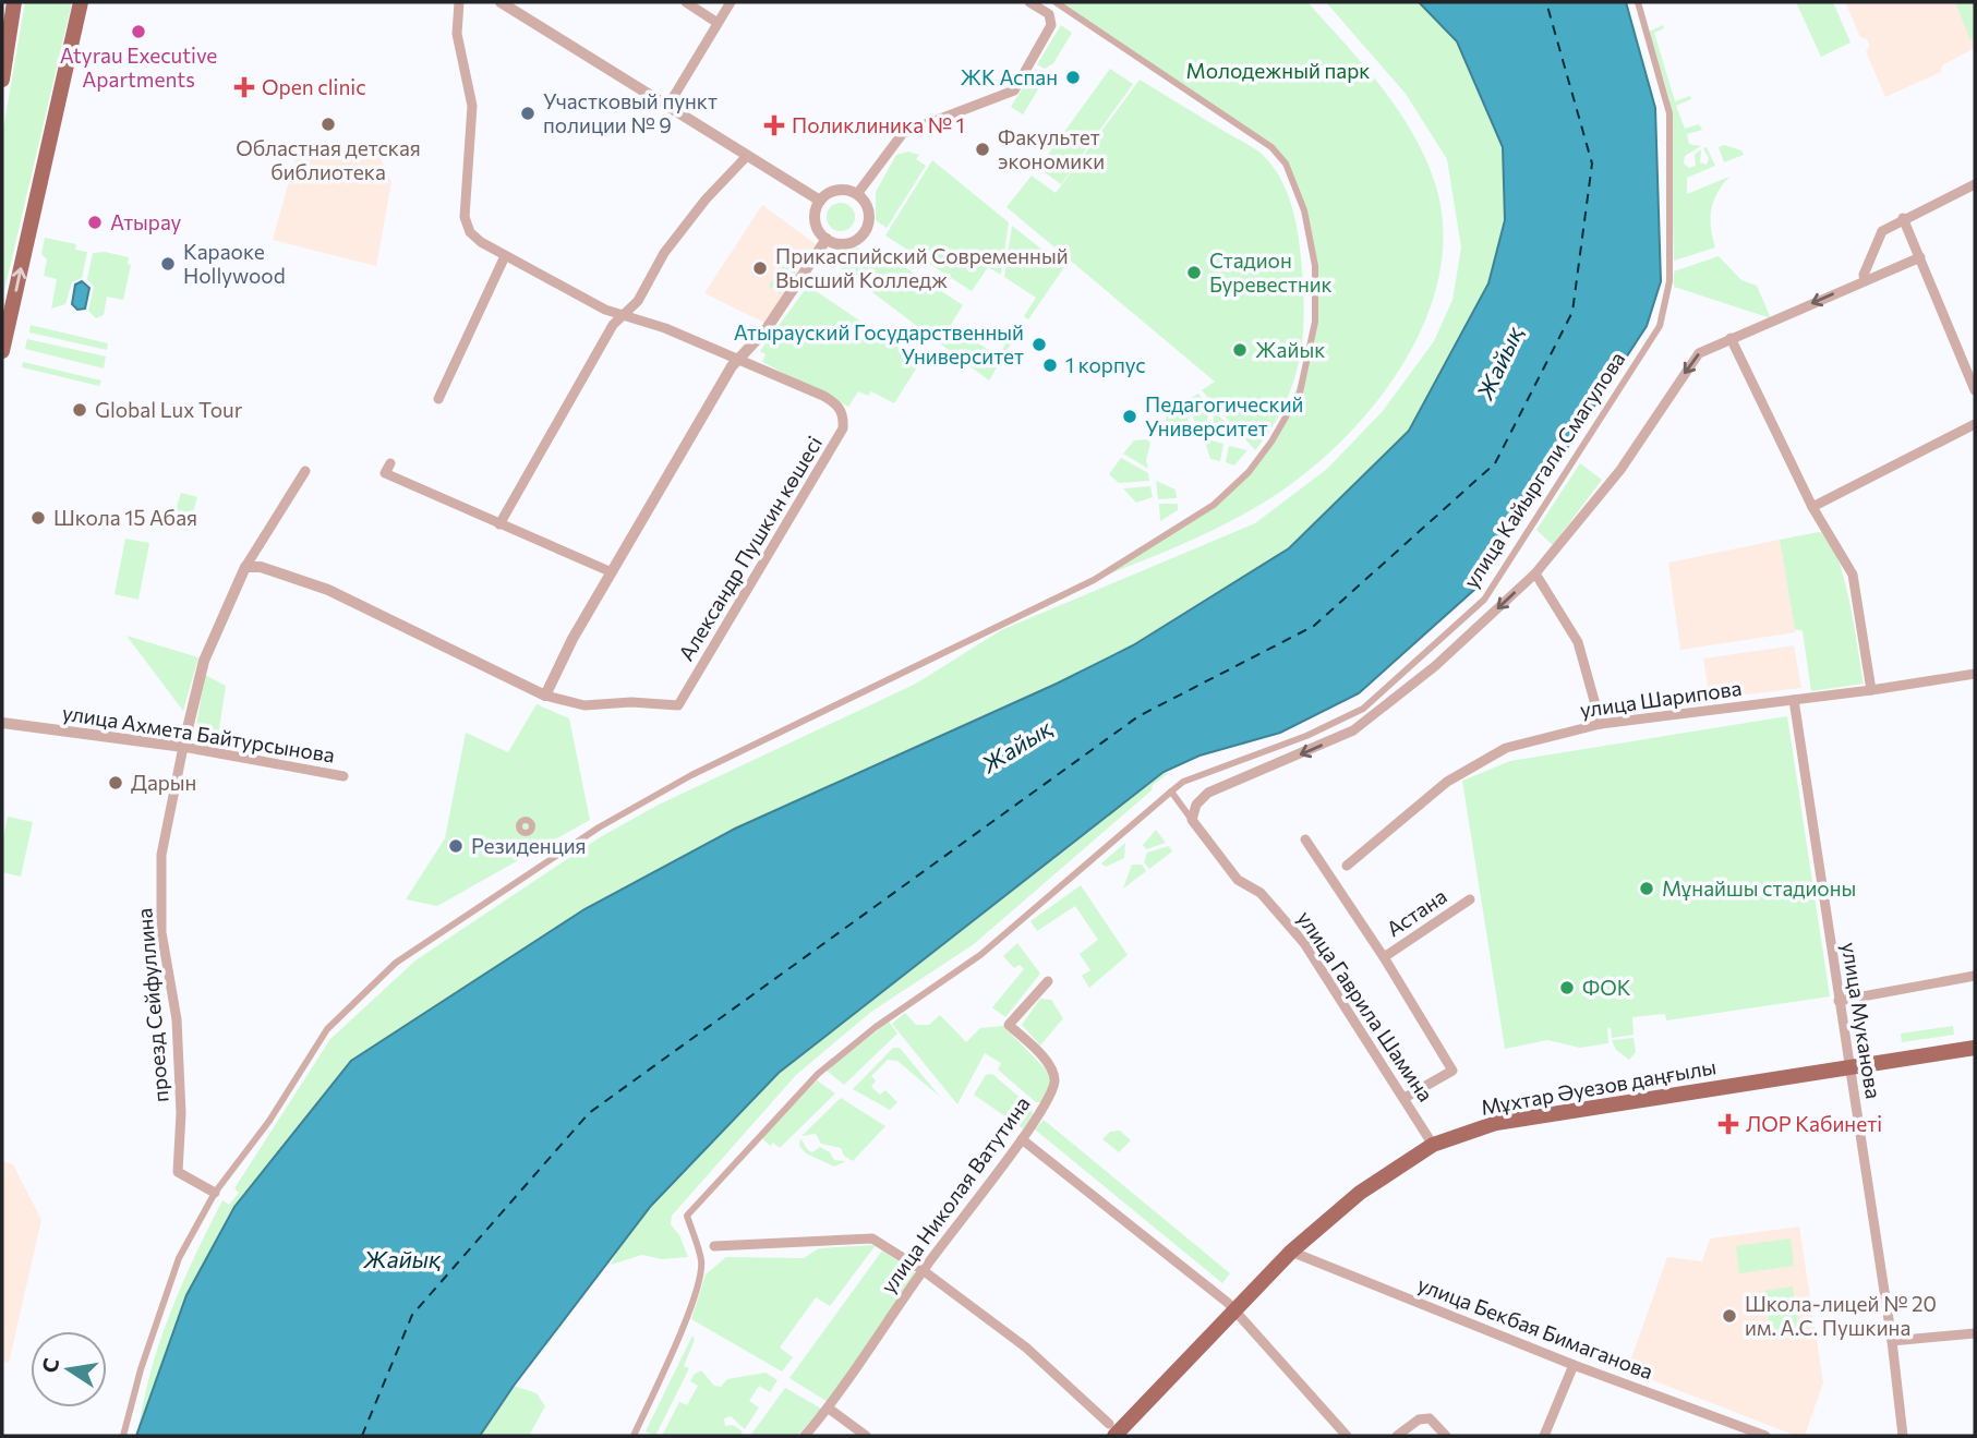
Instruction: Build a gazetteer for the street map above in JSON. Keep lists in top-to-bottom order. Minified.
{"streets":{"main road":["Мұхтар Әуезов даңғылы"],"street":["улица Кайыргали Смагулова","Александр Пушкин көшесі","улица Шарипова","улица Ахмета Байтурсынова","Астана","проезд Сейфуллина","улица Гаврила Шамина","улица Муканова","улица Николая Ватутина","улица Бекбая Бимаганова"]},"crossings":[["улица Кайыргали Смагулова","улица Гаврила Шамина"],["улица Шарипова","улица Муканова"],["улица Ахмета Байтурсынова","проезд Сейфуллина"],["улица Гаврила Шамина","Мұхтар Әуезов даңғылы"],["улица Муканова","Мұхтар Әуезов даңғылы"],["Мұхтар Әуезов даңғылы","улица Бекбая Бимаганова"]],"water":["Жайық"],"parks":["Молодежный парк"],"places":{"other":["Atyrau Executive Apartments","ЖК Аспан","Участковый пункт полиции № 9","Областная детская библиотека","Факультет экономики","Атырау","Караоке Hollywood","Прикаспийский Современный Высший Колледж","Стадион Буревестник","Атырауский Государственный Университет","Жайык","1 корпус","Global Lux Tour","Педагогический Университет","Школа 15 Абая","Дарын","Резиденция","Мұнайшы стадионы","ФОК","Школа-лицей № 20 им. А.С. Пушкина"],"health":["Open clinic","Поликлиника № 1","ЛОР Кабинетi"]},"north":"left"}
